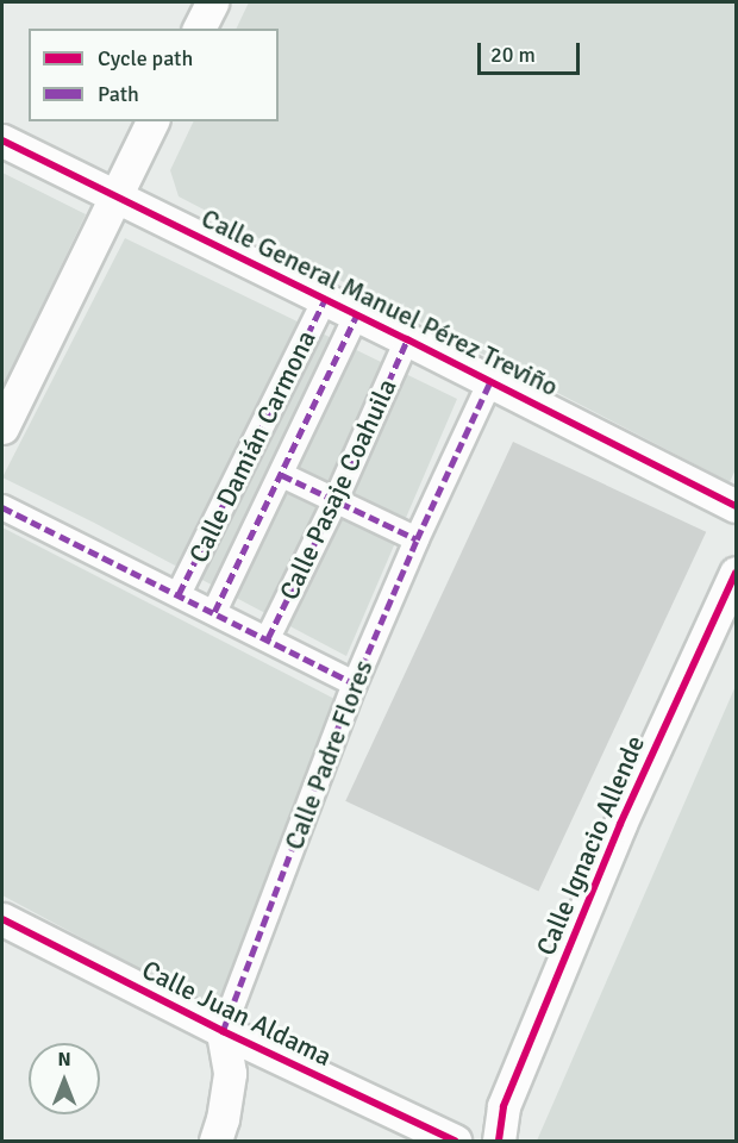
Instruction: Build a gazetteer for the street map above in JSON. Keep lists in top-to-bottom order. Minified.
{"streets":{"street":["Calle General Manuel Pérez Treviño","Calle Damián Carmona","Calle Pasaje Coahuila","Calle Padre Flores","Calle Ignacio Allende","Calle Juan Aldama"]},"crossings":[["Calle General Manuel Pérez Treviño","Calle Damián Carmona"],["Calle General Manuel Pérez Treviño","Calle Pasaje Coahuila"],["Calle General Manuel Pérez Treviño","Calle Padre Flores"],["Calle Padre Flores","Calle Juan Aldama"]],"legend":["Cycle path","Path"],"scale_bar":"20 m","north":"top"}
